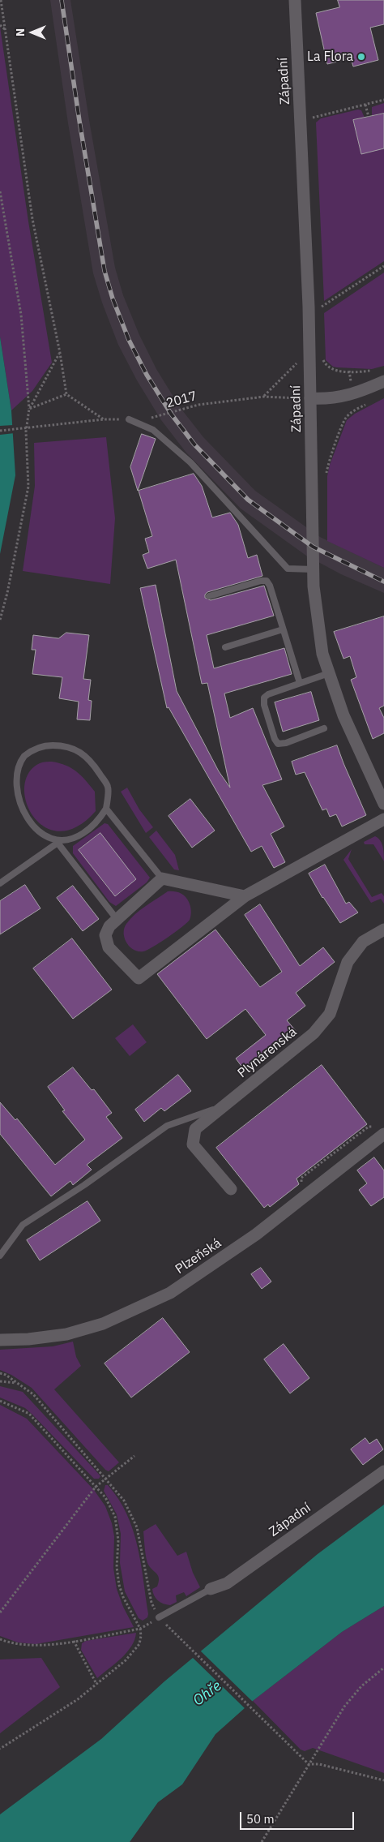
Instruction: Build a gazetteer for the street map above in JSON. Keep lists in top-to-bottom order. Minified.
{"streets":{"street":["Západní","Plynárenská","Plzeňská"],"path":["2017"]},"crossings":[["Západní","2017"]],"water":["Ohře"],"places":["La Flora"],"scale_bar":"50 m","north":"left"}
